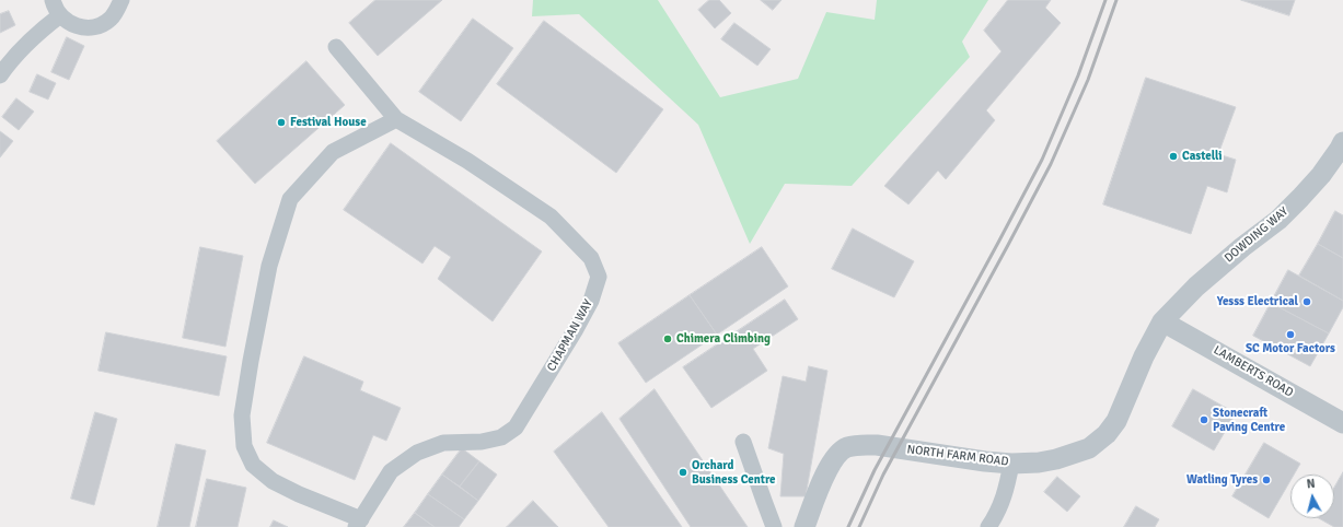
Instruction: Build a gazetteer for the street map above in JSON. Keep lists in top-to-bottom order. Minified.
{"streets":{"street":["DOWDING WAY","CHAPMAN WAY","LAMBERTS ROAD","NORTH FARM ROAD"]},"crossings":[["DOWDING WAY","LAMBERTS ROAD"],["DOWDING WAY","NORTH FARM ROAD"],["LAMBERTS ROAD","NORTH FARM ROAD"]],"places":["Festival House","Castelli","Yesss Electrical","SC Motor Factors","Chimera Climbing","Stonecraft Paving Centre","Orchard Business Centre","Watling Tyres"],"north":"top"}
